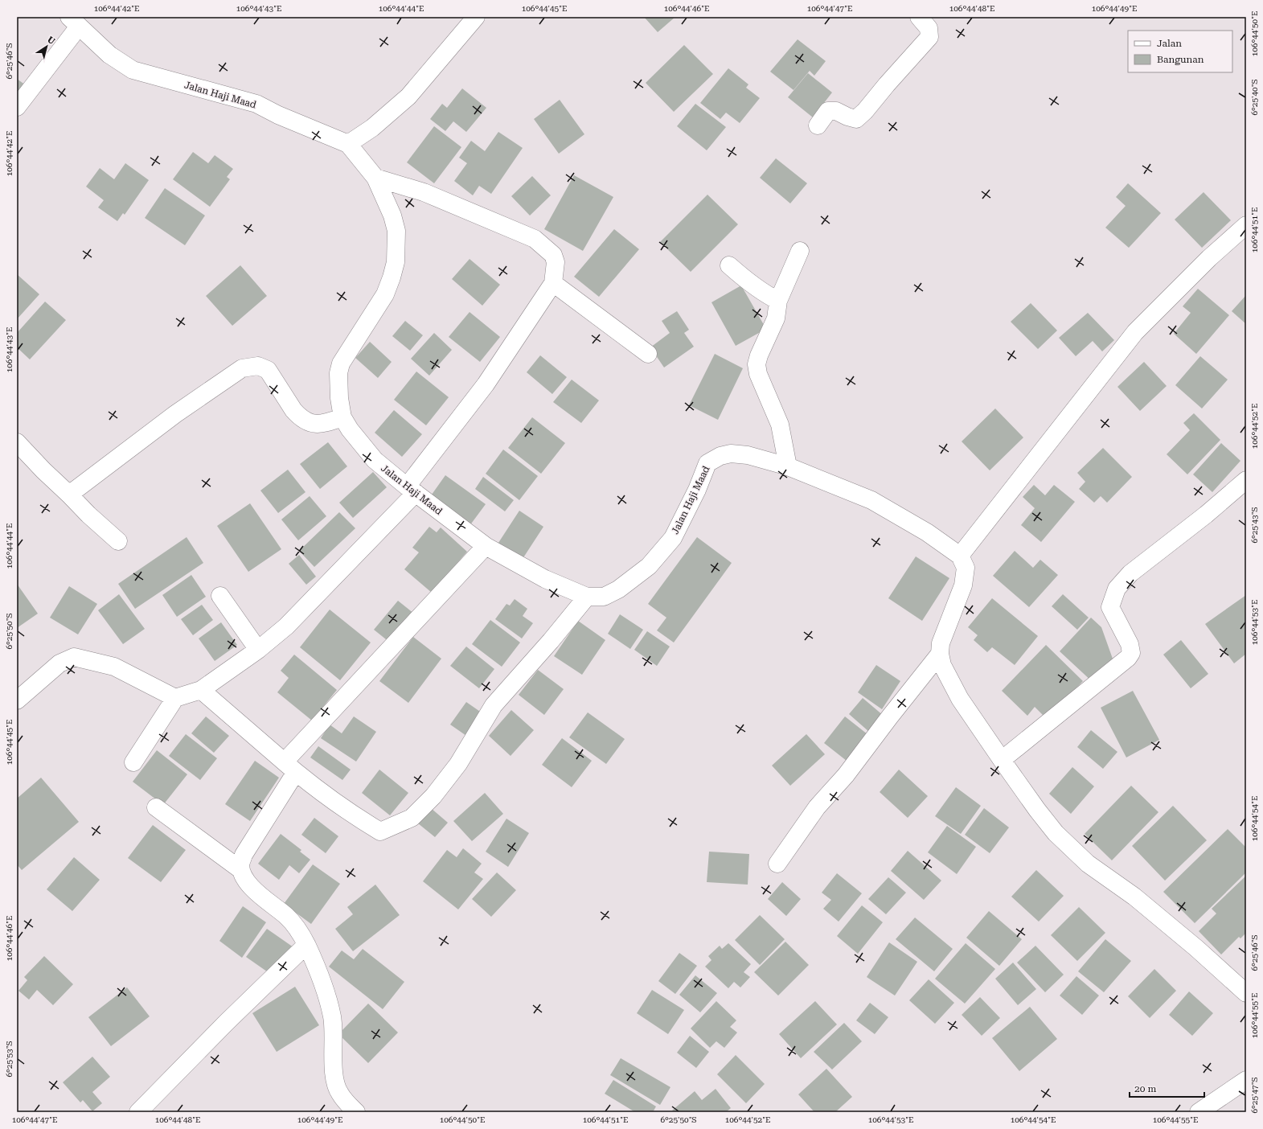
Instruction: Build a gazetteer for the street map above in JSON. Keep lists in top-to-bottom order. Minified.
{"streets":{"street":["Jalan Haji Maad"]},"legend":["Jalan","Bangunan"],"scale_bar":"20 m","north":"top right","coordinates":["106°44'42\"E","106°44'43\"E","106°44'44\"E","106°44'45\"E","106°44'46\"E","106°44'47\"E","106°44'48\"E","106°44'49\"E","106°44'50\"E","6°25'46\"S","6°25'40\"S","106°44'51\"E","106°44'52\"E","6°25'43\"S","106°44'53\"E","6°25'50\"S","106°44'54\"E","106°44'55\"E","6°25'53\"S","6°25'47\"S"]}
